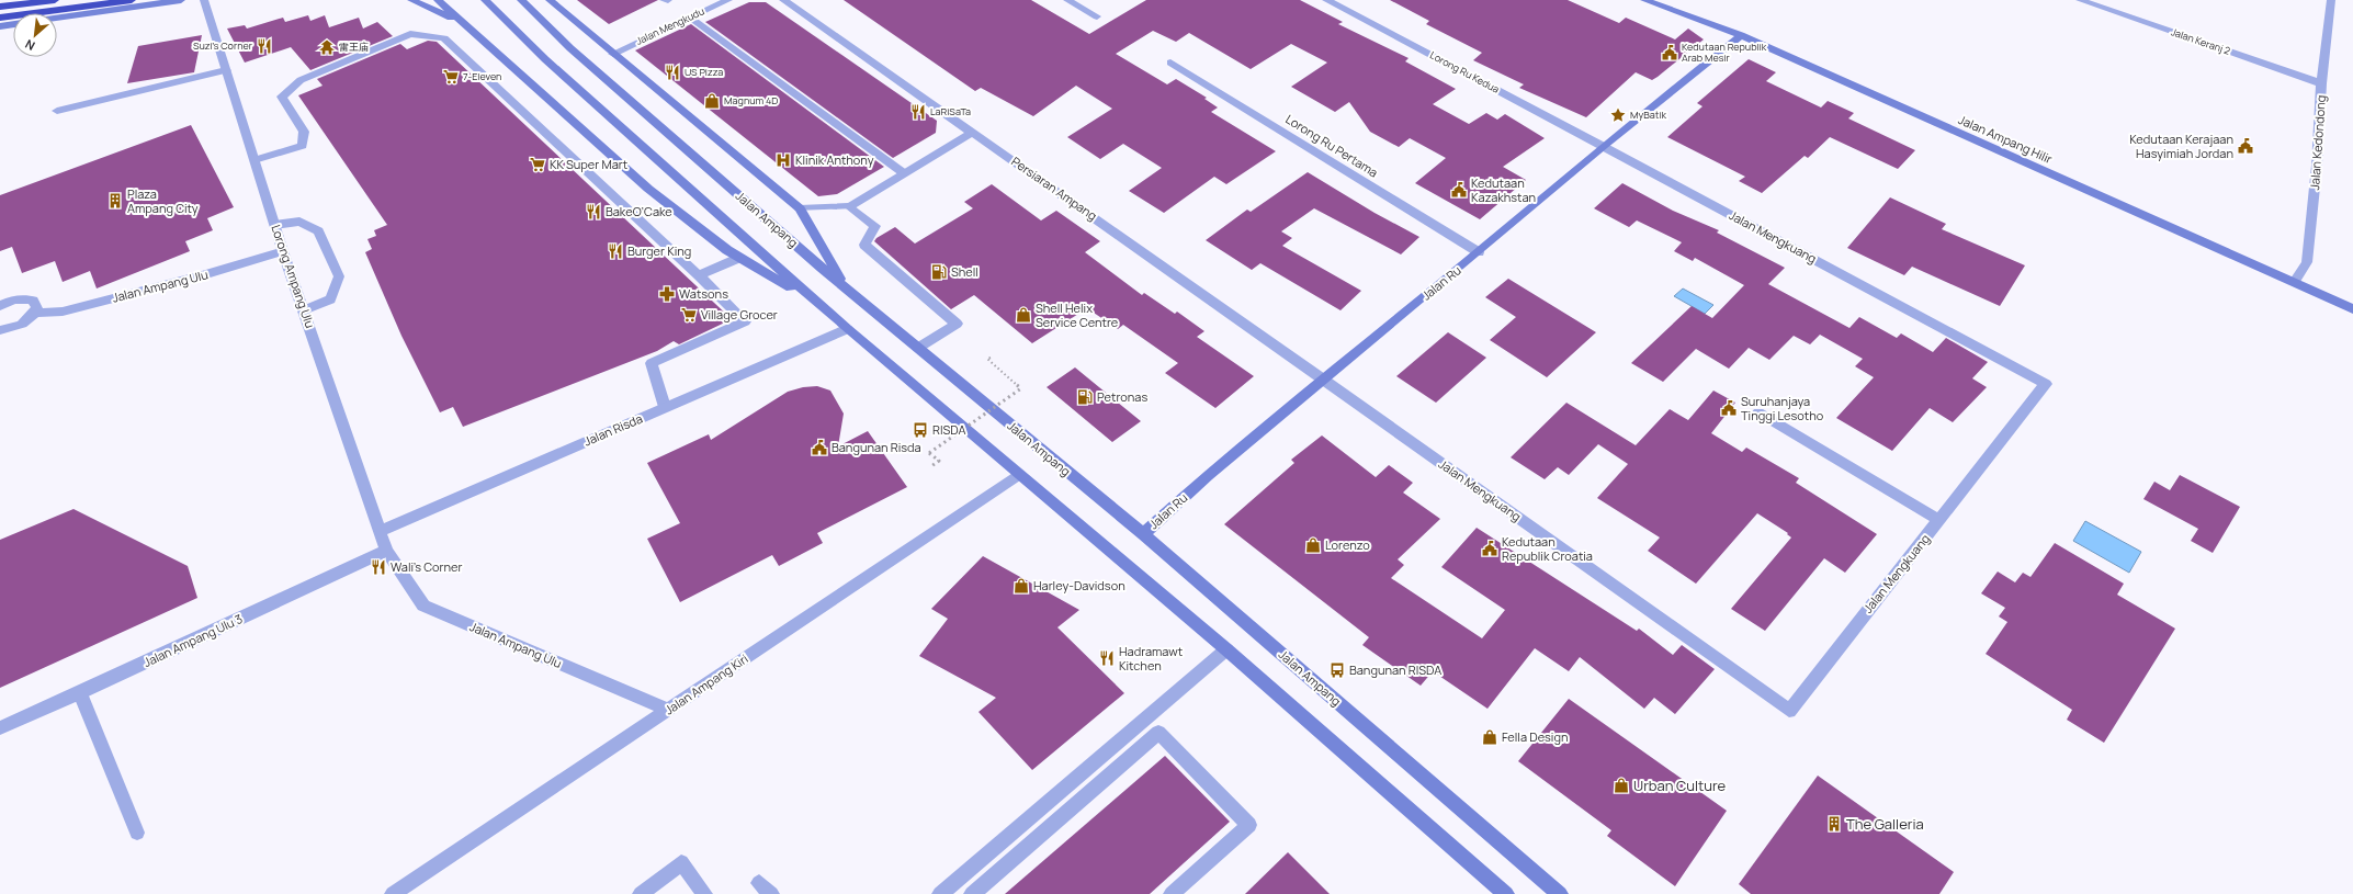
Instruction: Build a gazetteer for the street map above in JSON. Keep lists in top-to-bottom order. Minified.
{"streets":{"main road":["Jalan Ampang Hilir","Jalan Ampang","Jalan Ru"],"street":["Jalan Mengkudu","Jalan Keranj 2","Lorong Ru Kedua","Jalan Kedondong","Lorong Ru Pertama","Persiaran Ampang","Jalan Mengkuang","Lorong Ampang Ulu","Jalan Ampang Ulu","Jalan Risda","Jalan Ampang Ulu 3","Jalan Ampang Kiri"]},"crossings":[["Jalan Keranj 2","Jalan Kedondong"],["Lorong Ru Kedua","Jalan Mengkuang"],["Lorong Ru Kedua","Jalan Ru"],["Jalan Ampang Hilir","Jalan Kedondong"],["Jalan Ampang Hilir","Jalan Ru"],["Lorong Ru Pertama","Jalan Ru"],["Persiaran Ampang","Jalan Mengkuang"],["Persiaran Ampang","Jalan Ru"],["Jalan Ampang","Jalan Ru"],["Jalan Mengkuang","Jalan Ru"],["Lorong Ampang Ulu","Jalan Ampang Ulu"],["Lorong Ampang Ulu","Jalan Risda"],["Lorong Ampang Ulu","Jalan Ampang Ulu 3"],["Jalan Ampang Ulu","Jalan Ampang Ulu 3"],["Jalan Ampang Ulu","Jalan Ampang Kiri"]],"places":{"restaurant":["Suzi's Corner","US Pizza","LaRiSaTa","BakeO’Cake","Burger King","Wali's Corner","Hadramawt Kitchen"],"temple":["雷王庙"],"public building":["Kedutaan Republik Arab Mesir","Kedutaan Kerajaan Hasyimiah Jordan","Kedutaan Kazakhstan","Suruhanjaya Tinggi Lesotho","Bangunan Risda","Kedutaan Republik Croatia"],"supermarket":["7-Eleven","KK Super Mart","Village Grocer"],"shop":["Magnum 4D","Shell Helix Service Centre","Lorenzo","Harley-Davidson","Fella Design","Urban Culture"],"place":["MyBatik"],"hospital":["Klinik Anthony"],"building":["Plaza Ampang City","The Galleria"],"fuel station":["Shell","Petronas"],"pharmacy":["Watsons"],"bus stop":["RISDA","Bangunan RISDA"]},"north":"bottom left"}
